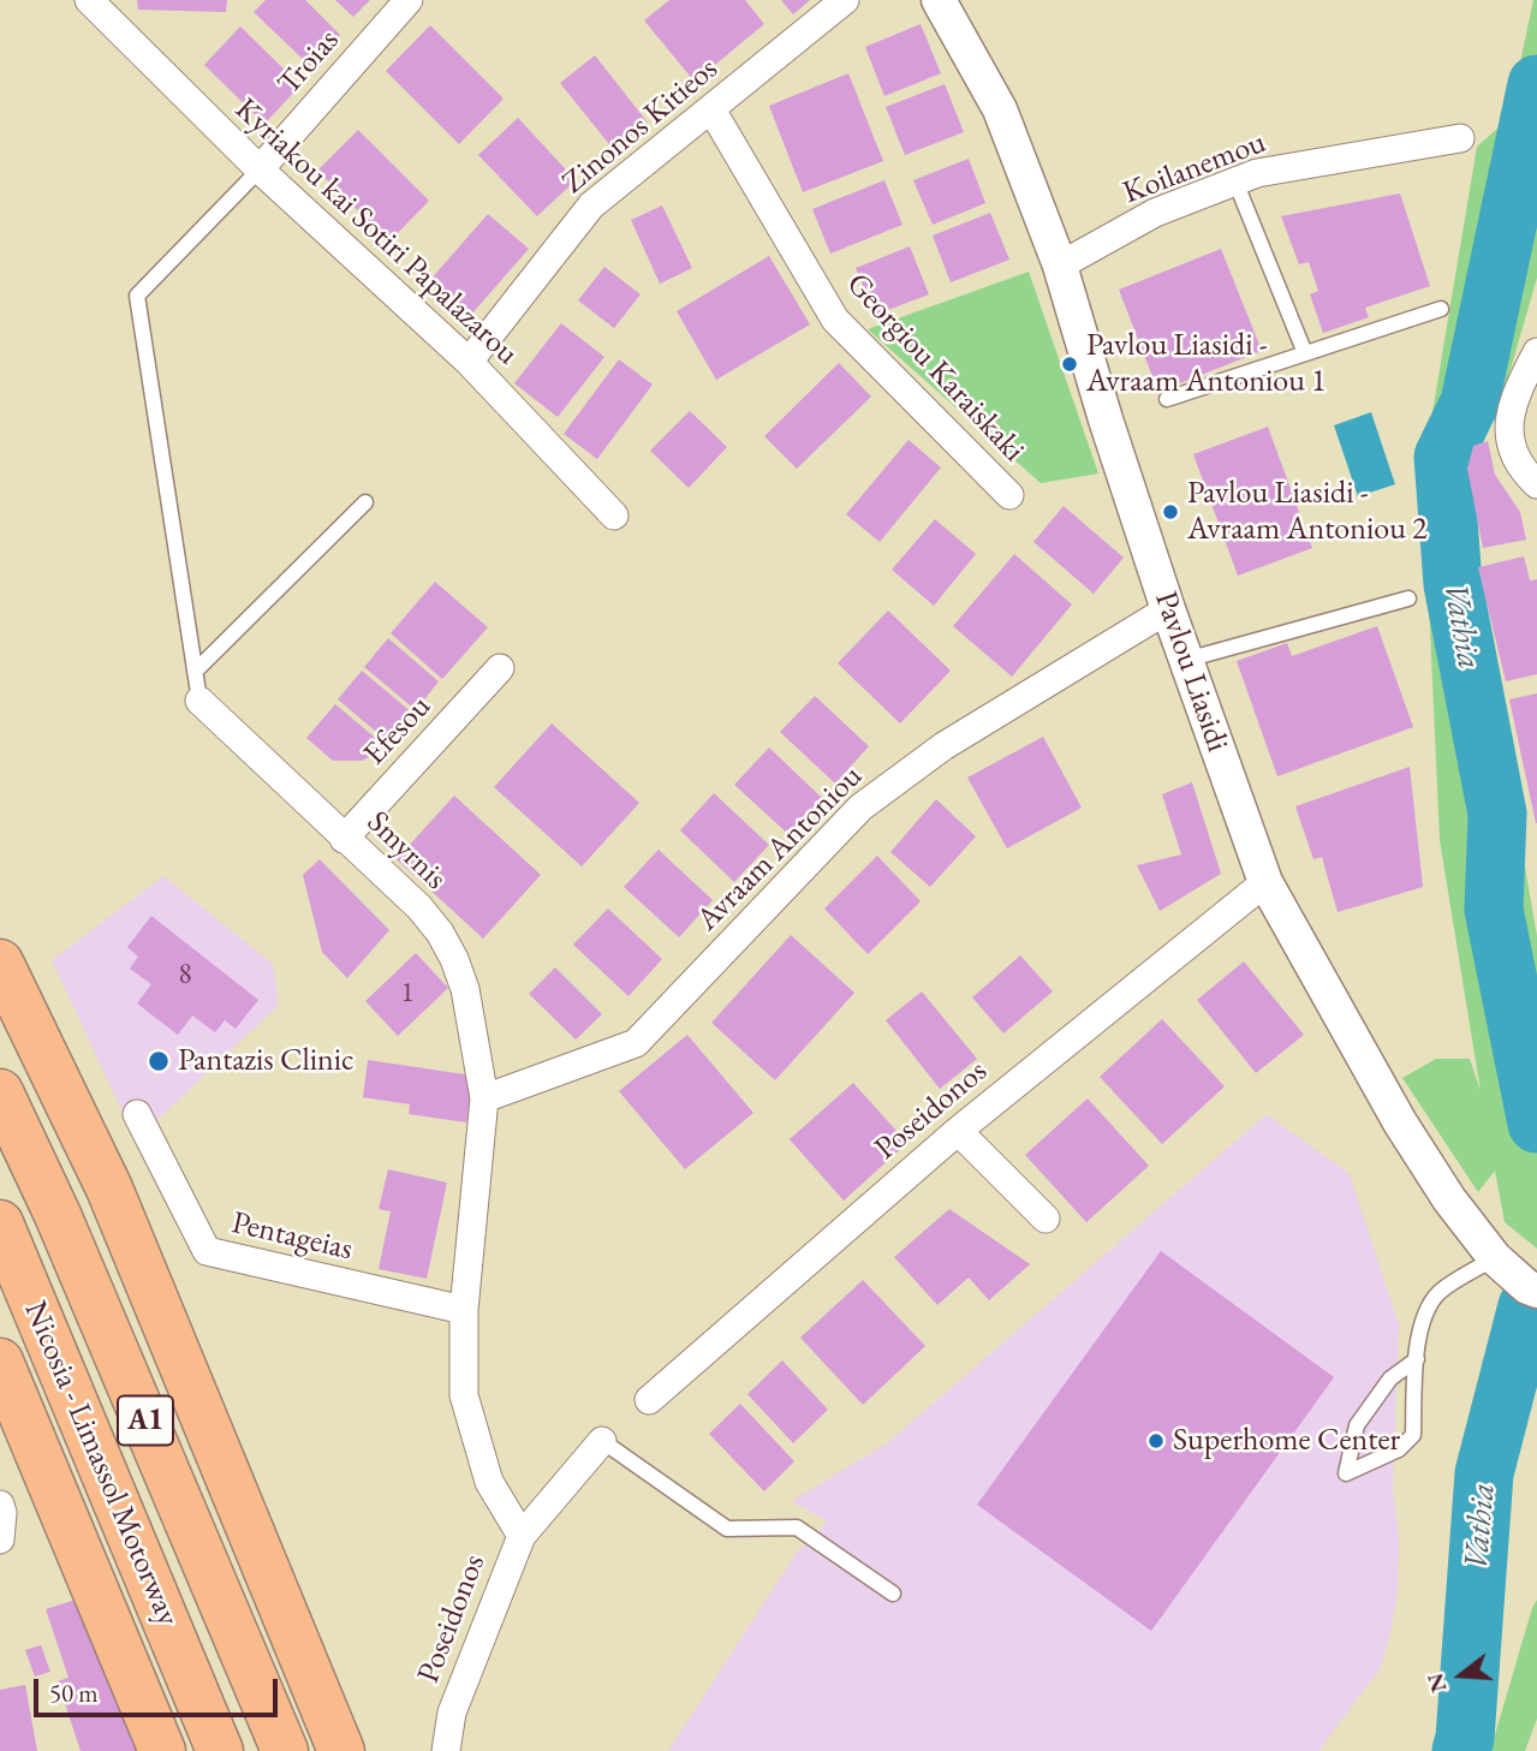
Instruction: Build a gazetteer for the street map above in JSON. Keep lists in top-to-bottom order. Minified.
{"streets":{"highway":["A1","Nicosia - Limassol Motorway"],"street":["Troias","Zinonos Kitieos","Koilanemou","Kyriakou kai Sotiri Papalazarou","Georgiou Karaiskaki","Pavlou Liasidi","Efesou","Avraam Antoniou","Smyrnis","Poseidonos","Pentageias"]},"crossings":[["Troias","Kyriakou kai Sotiri Papalazarou"],["Zinonos Kitieos","Kyriakou kai Sotiri Papalazarou"],["Zinonos Kitieos","Georgiou Karaiskaki"],["Koilanemou","Pavlou Liasidi"],["Pavlou Liasidi","Avraam Antoniou"],["Pavlou Liasidi","Poseidonos"],["Efesou","Smyrnis"],["Avraam Antoniou","Smyrnis"],["Smyrnis","Poseidonos"],["Smyrnis","Pentageias"]],"water":["Vathia"],"places":["Pavlou Liasidi - Avraam Antoniou 1","Pavlou Liasidi - Avraam Antoniou 2","Pantazis Clinic","Superhome Center"],"house_numbers":["8","1"],"scale_bar":"50 m","north":"left"}
